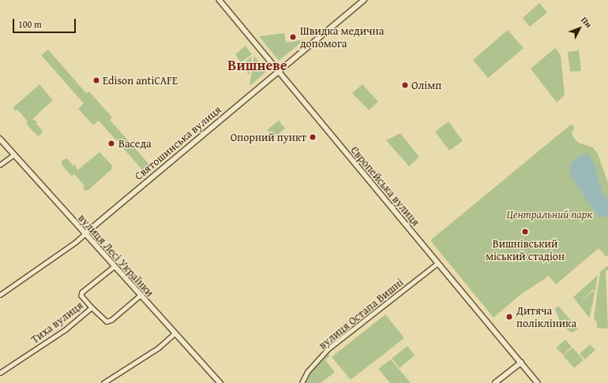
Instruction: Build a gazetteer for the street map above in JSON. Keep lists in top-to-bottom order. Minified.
{"streets":{"street":["Святошинська вулиця","Європейська вулиця","вулиця Лесі Українки","вулиця Остапа Вишні","Тиха вулиця"]},"crossings":[["Святошинська вулиця","Європейська вулиця"],["Святошинська вулиця","вулиця Лесі Українки"],["Європейська вулиця","вулиця Остапа Вишні"],["вулиця Лесі Українки","Тиха вулиця"]],"districts":["Вишневе"],"parks":["Центральний парк"],"places":["Швидка медична допомога","Edison antiCAFE","Олімп","Опорний пункт","Васеда","Вишнівський міський стадіон","Дитяча полікліника"],"scale_bar":"100 m","north":"top right"}
